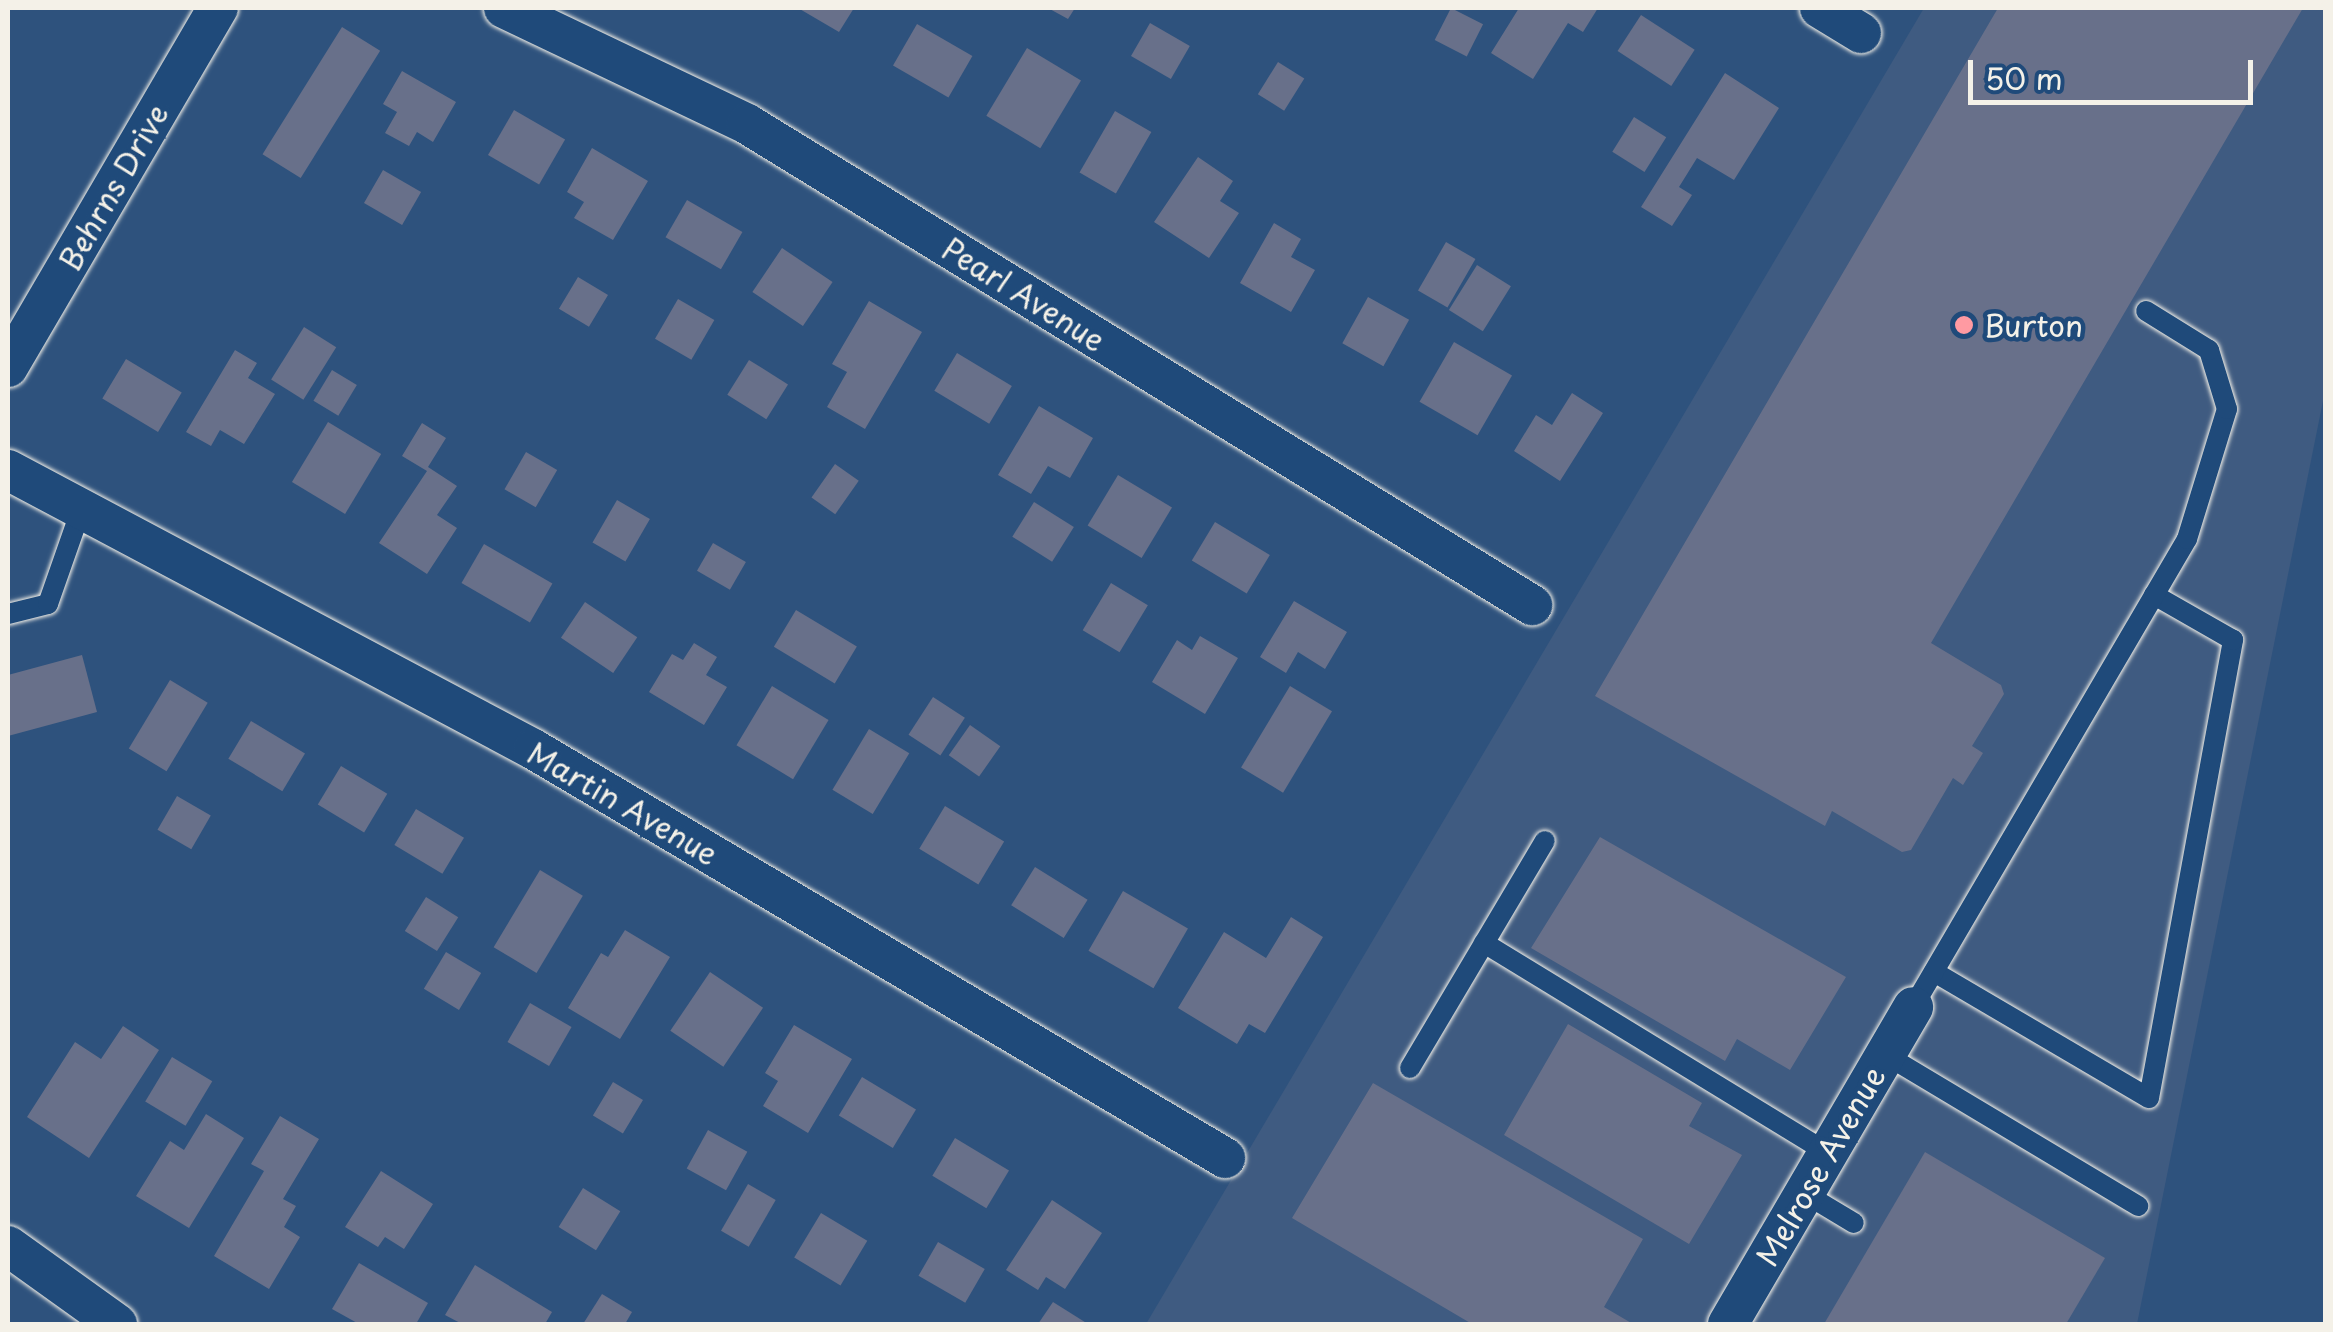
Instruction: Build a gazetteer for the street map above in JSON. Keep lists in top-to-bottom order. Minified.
{"streets":{"street":["Behrns Drive","Pearl Avenue","Martin Avenue","Melrose Avenue"]},"places":["Burton"],"scale_bar":"50 m"}
